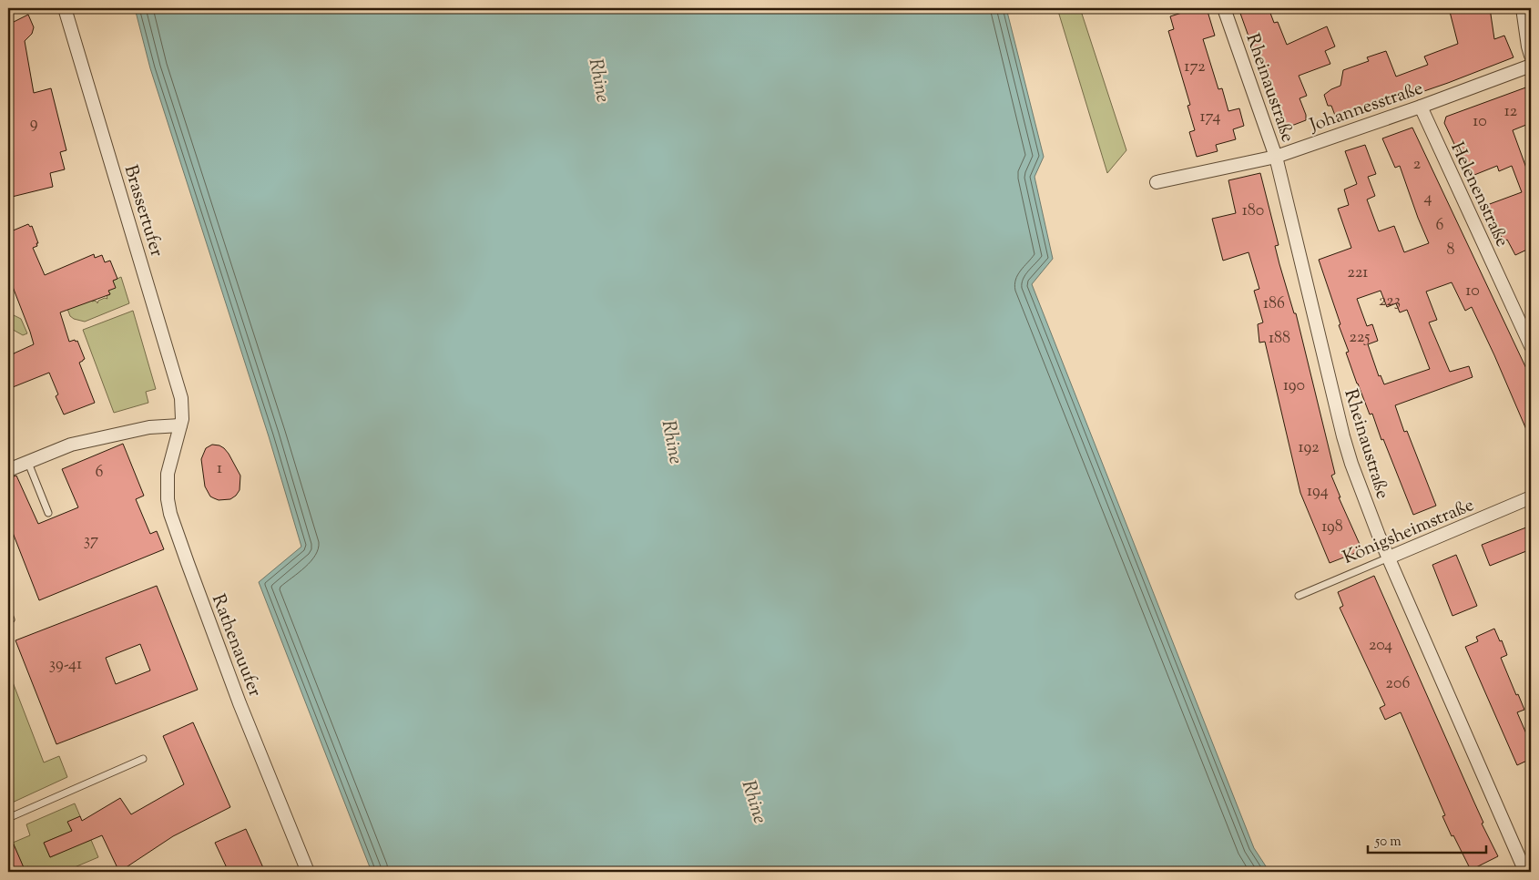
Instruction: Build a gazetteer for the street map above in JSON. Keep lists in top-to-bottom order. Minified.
{"streets":{"street":["Rheinaustraße","Johannesstraße","Helenenstraße","Brassertufer","Königsheimstraße","Rathenauufer"]},"crossings":[["Rheinaustraße","Johannesstraße"],["Rheinaustraße","Königsheimstraße"],["Johannesstraße","Helenenstraße"],["Brassertufer","Rathenauufer"]],"water":["Rhine"],"house_numbers":["172","12","174","10","9","2","4","180","6","8","221","10","223","186","225","188","190","192","1","6","194","198","37","204","39-41","206"],"scale_bar":"50 m"}
